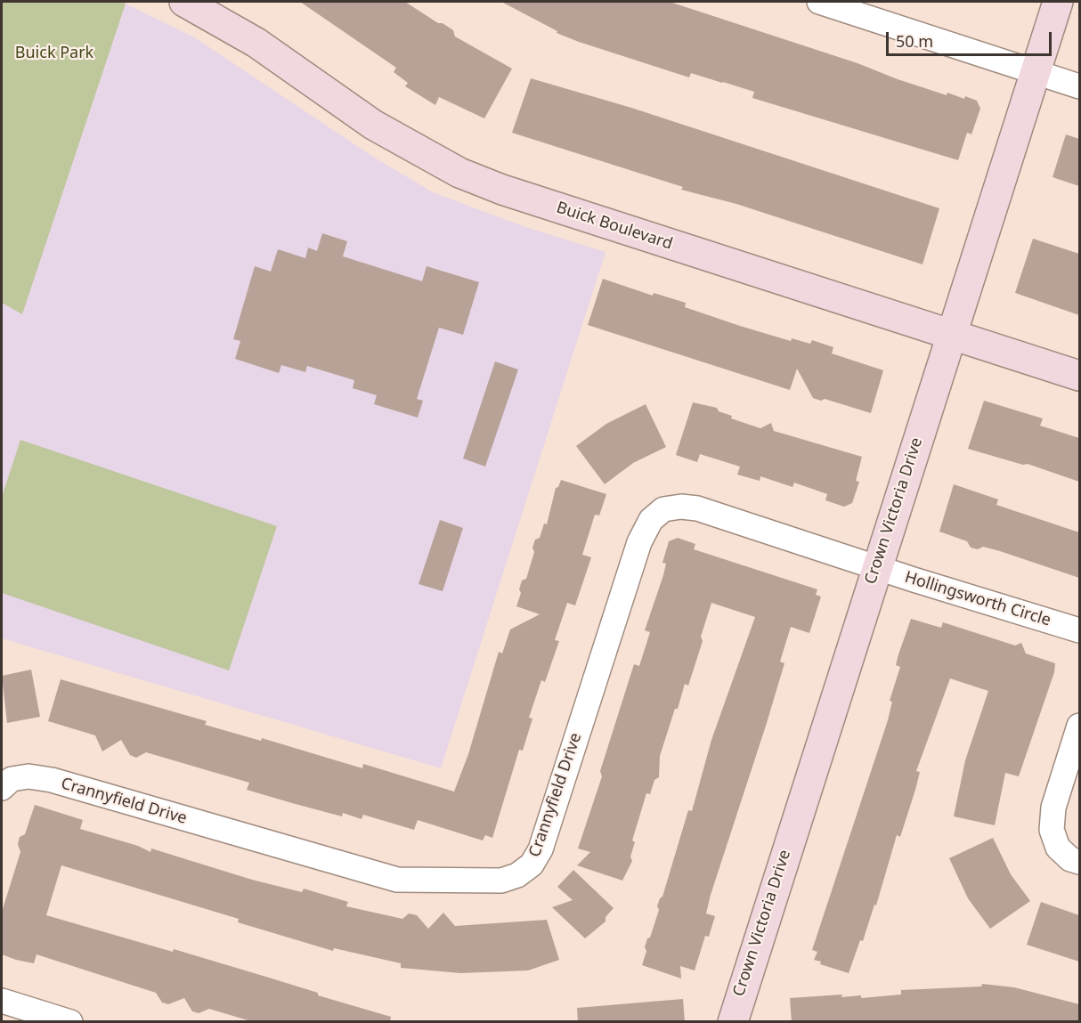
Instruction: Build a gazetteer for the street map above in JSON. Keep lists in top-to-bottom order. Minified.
{"streets":{"street":["Buick Boulevard","Crown Victoria Drive","Hollingsworth Circle","Crannyfield Drive"]},"crossings":[["Buick Boulevard","Crown Victoria Drive"],["Crown Victoria Drive","Hollingsworth Circle"],["Crown Victoria Drive","Crannyfield Drive"],["Hollingsworth Circle","Crannyfield Drive"]],"parks":["Buick Park"],"scale_bar":"50 m"}
